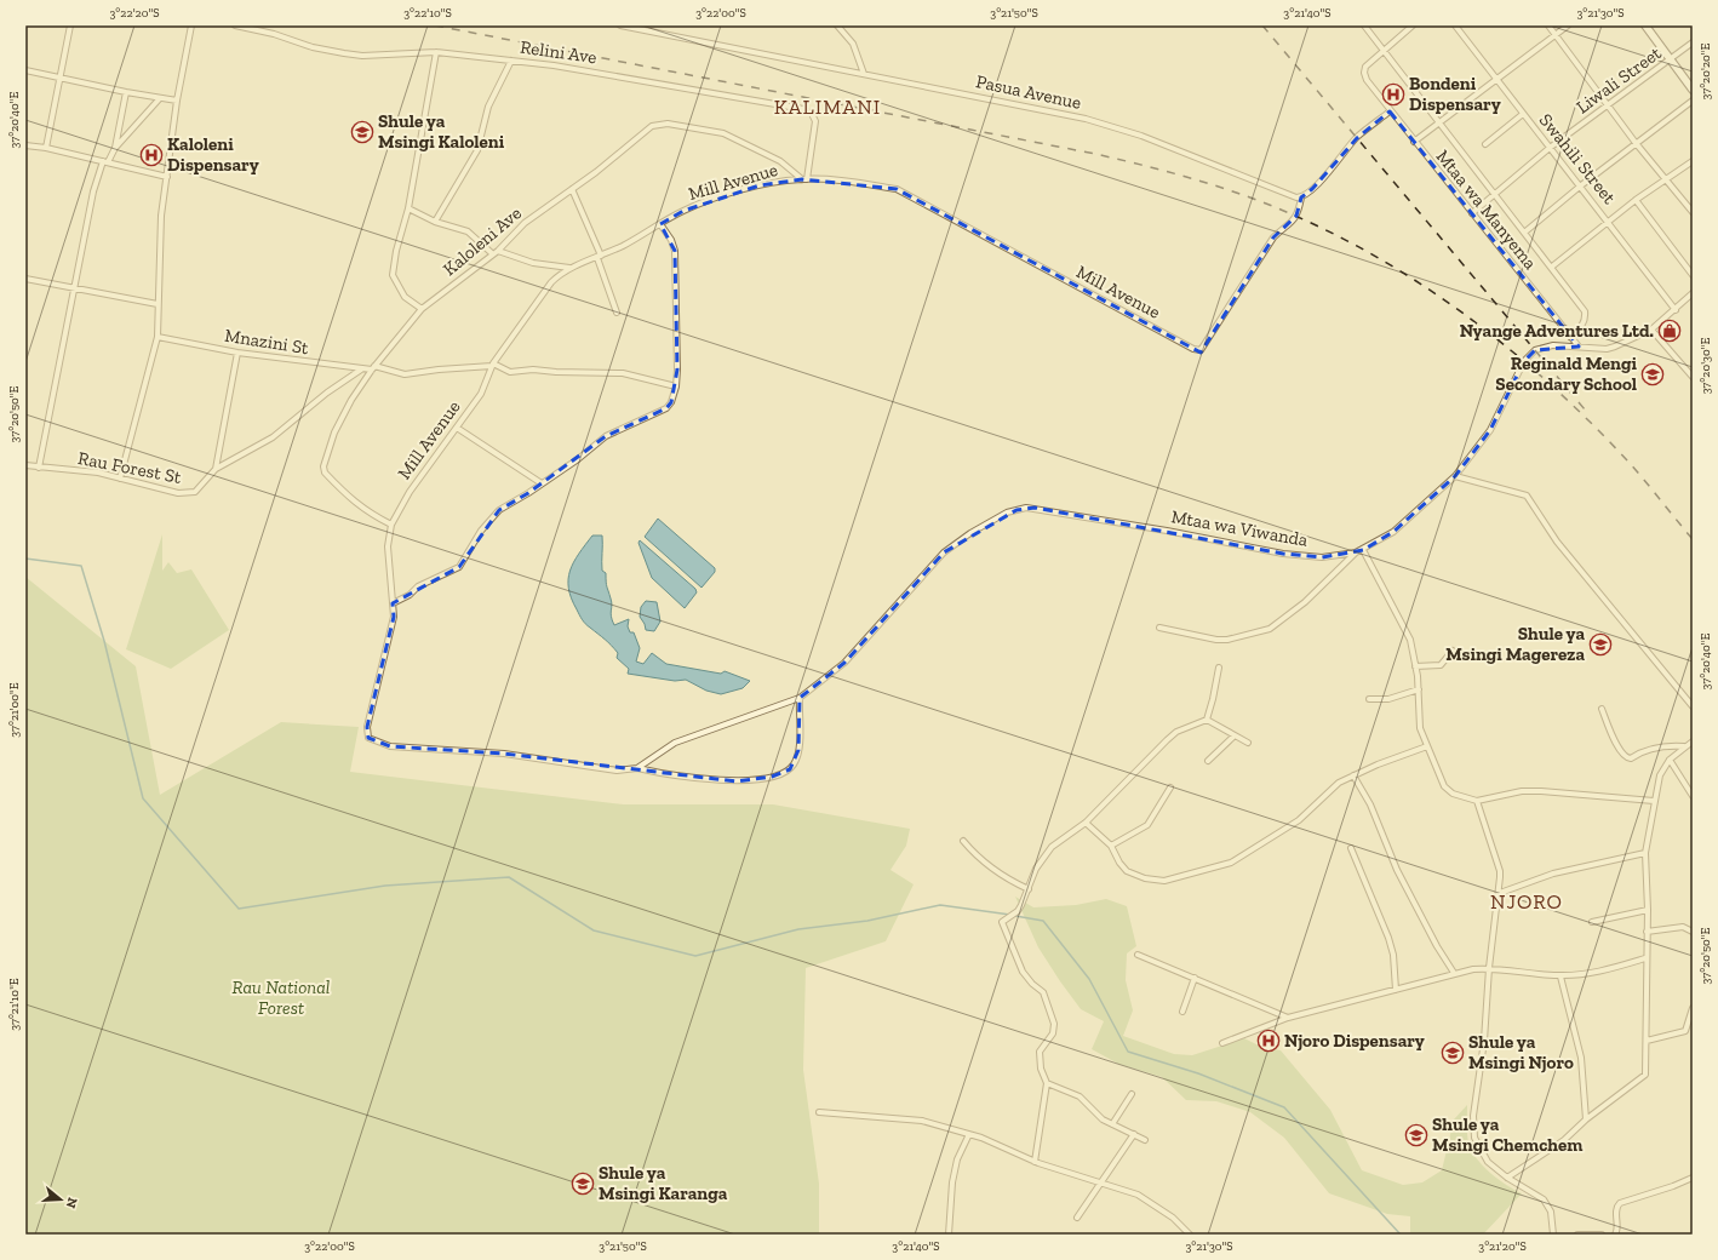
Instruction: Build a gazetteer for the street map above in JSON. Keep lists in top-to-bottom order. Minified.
{"streets":{"street":["Relini Ave","Liwali Street","Pasua Avenue","Swahili Street","Mill Avenue","Mtaa wa Manyema","Kaloleni Ave","Mnazini St","Rau Forest St","Mtaa wa Viwanda"]},"crossings":[["Relini Ave","Mill Avenue"],["Relini Ave","Kaloleni Ave"],["Liwali Street","Swahili Street"],["Liwali Street","Mtaa wa Manyema"],["Pasua Avenue","Mill Avenue"],["Swahili Street","Mtaa wa Viwanda"],["Mill Avenue","Kaloleni Ave"],["Mill Avenue","Mnazini St"],["Mill Avenue","Mtaa wa Viwanda"],["Mtaa wa Manyema","Mtaa wa Viwanda"],["Kaloleni Ave","Mnazini St"],["Mnazini St","Rau Forest St"]],"districts":["KALIMANI","NJORO"],"parks":["Rau National Forest"],"places":{"hospital":["Bondeni Dispensary","Kaloleni Dispensary","Njoro Dispensary"],"school or university":["Shule ya Msingi Kaloleni","Reginald Mengi Secondary School","Shule ya Msingi Magereza","Shule ya Msingi Njoro","Shule ya Msingi Chemchem","Shule ya Msingi Karanga"],"shop":["Nyange Adventures Ltd."]},"north":"right","coordinates":["3°22'20\"S","3°22'10\"S","3°22'00\"S","3°21'50\"S","3°21'40\"S","3°21'30\"S","37°20'20\"E","37°20'40\"E","37°20'30\"E","37°20'50\"E","37°21'00\"E","37°21'10\"E","3°21'20\"S"]}
